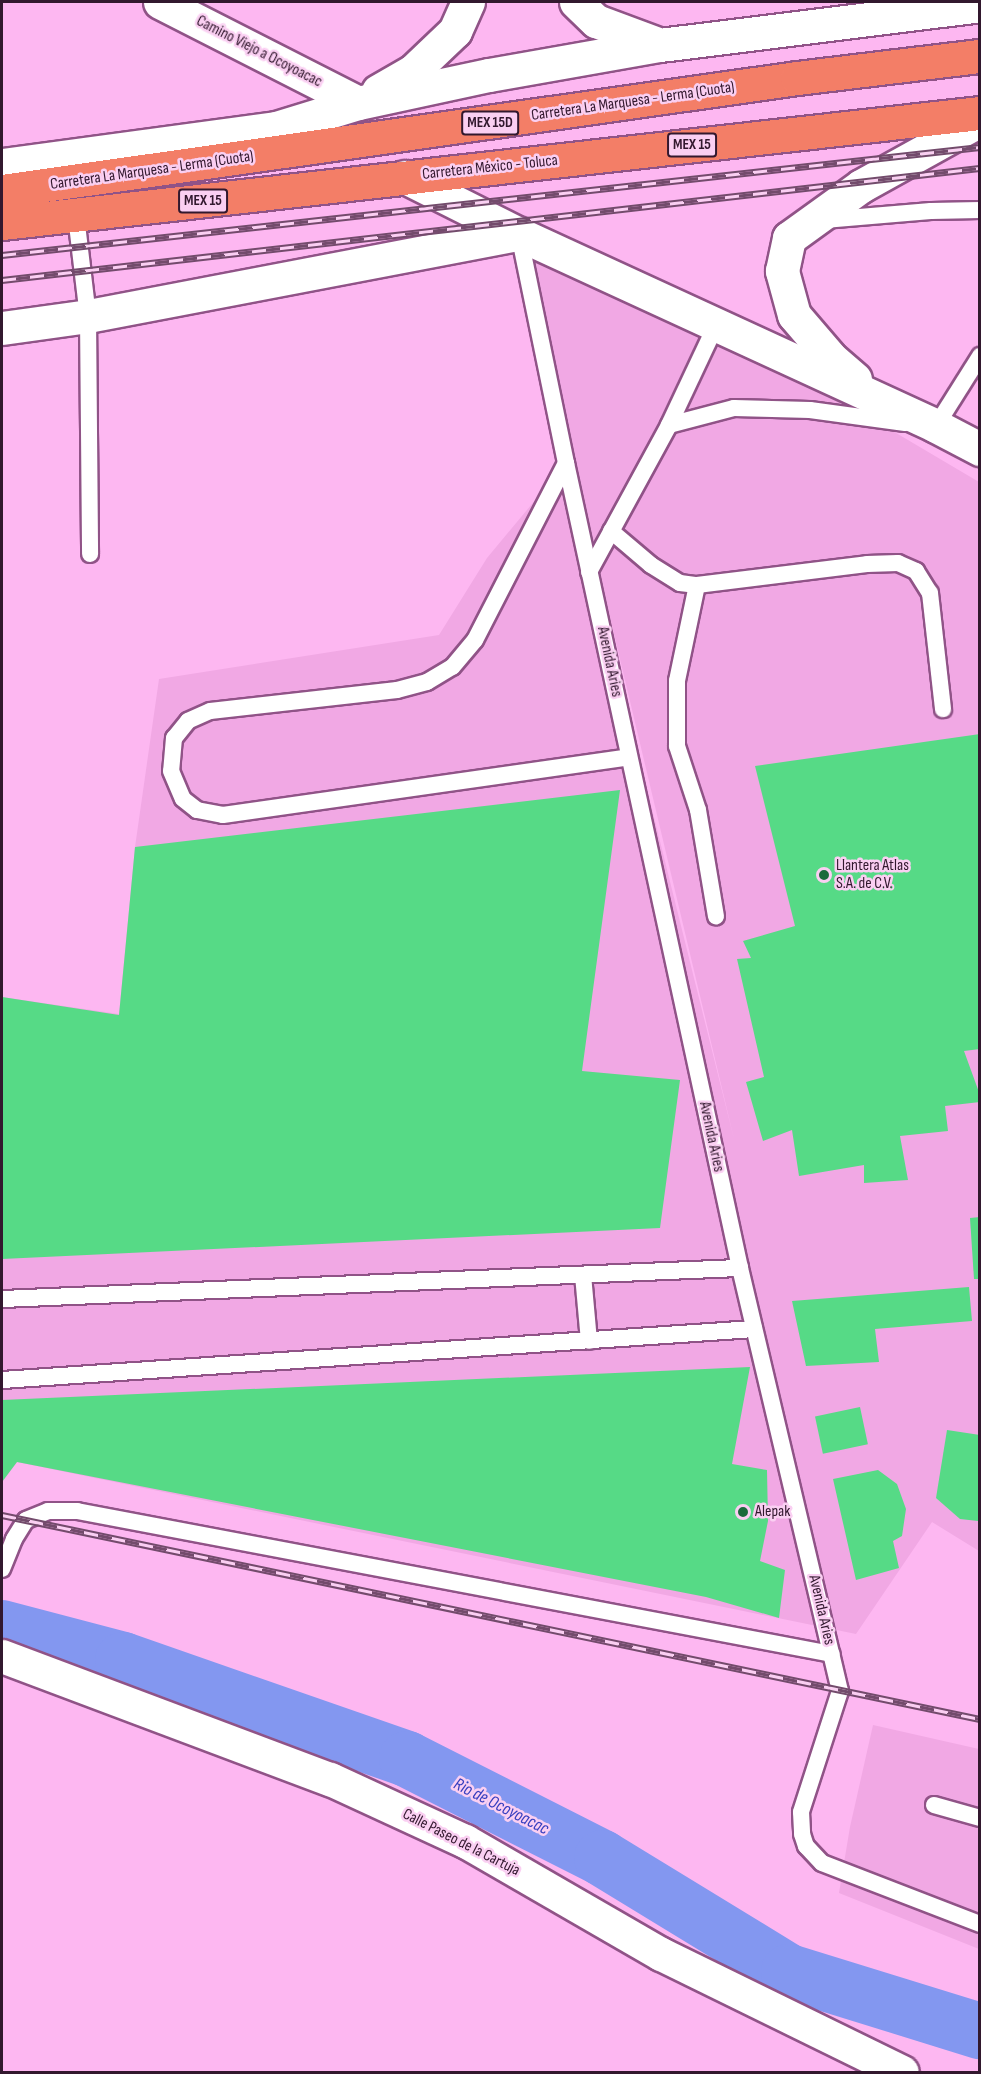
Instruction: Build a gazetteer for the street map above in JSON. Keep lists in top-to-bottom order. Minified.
{"streets":{"highway":["Carretera La Marquesa - Lerma (Cuota)","MEX 15D","MEX 15","Carretera México - Toluca"],"main road":["Camino Viejo a Ocoyoacac","Calle Paseo de la Cartuja"],"lane":["Avenida Aries"]},"water":["Rio de Ocoyoacac"],"places":["Llantera Atlas S.A. de C.V.","Alepak"]}
